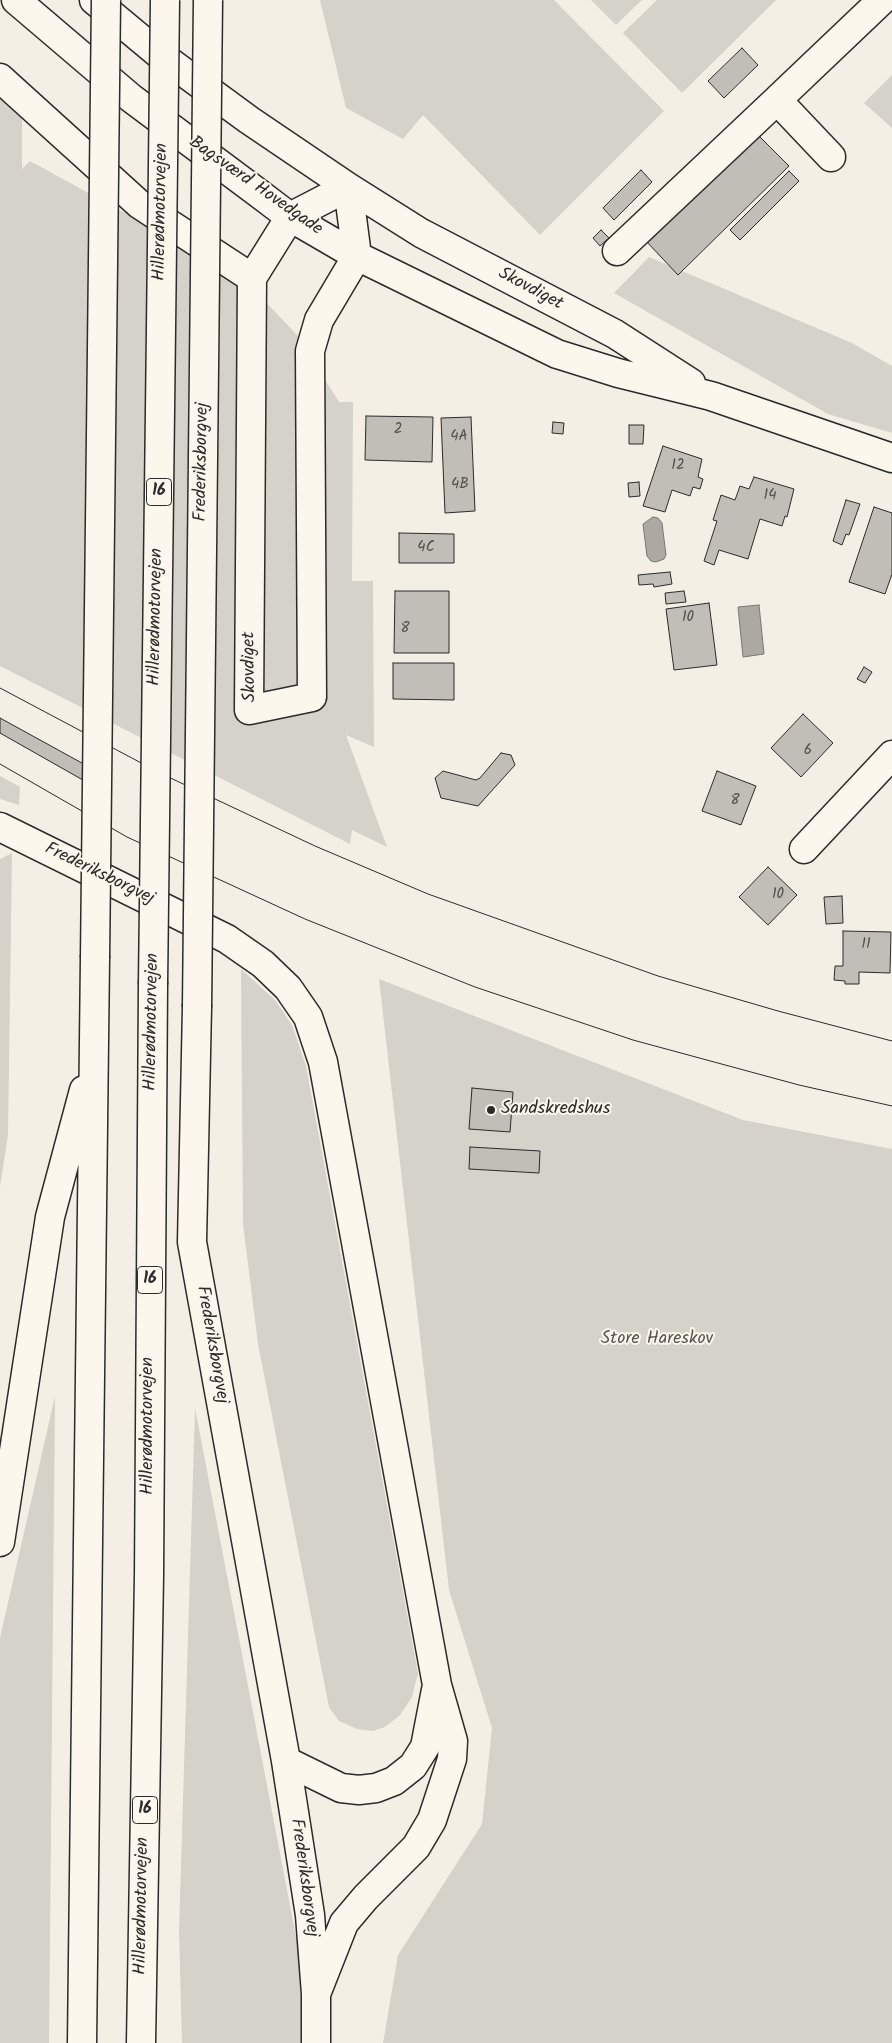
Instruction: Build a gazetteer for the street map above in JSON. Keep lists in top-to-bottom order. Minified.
{"streets":{"main road":["Bagsværd Hovedgade","Hillerødmotorvejen","Skovdiget","Frederiksborgvej","16"]},"crossings":[["Bagsværd Hovedgade","Skovdiget"]],"parks":["Store Hareskov"],"places":["Sandskredshus"],"house_numbers":["2","4A","12","4B","14","4C","10","8","6","8","10","11"]}
